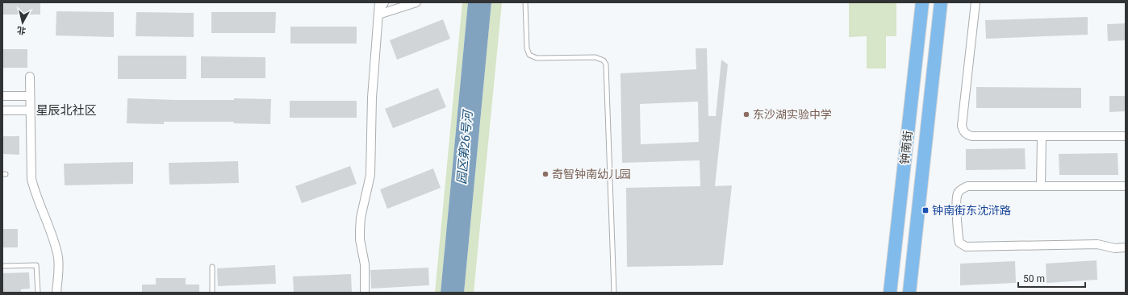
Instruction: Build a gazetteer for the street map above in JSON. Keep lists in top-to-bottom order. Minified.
{"streets":{"main road":["钟南街"]},"districts":["星辰北社区"],"water":["园区第26号河"],"places":{"other":["东沙湖实验中学","奇智钟南幼儿园"],"transit":["钟南街东沈浒路"]},"scale_bar":"50 m","north":"bottom"}
